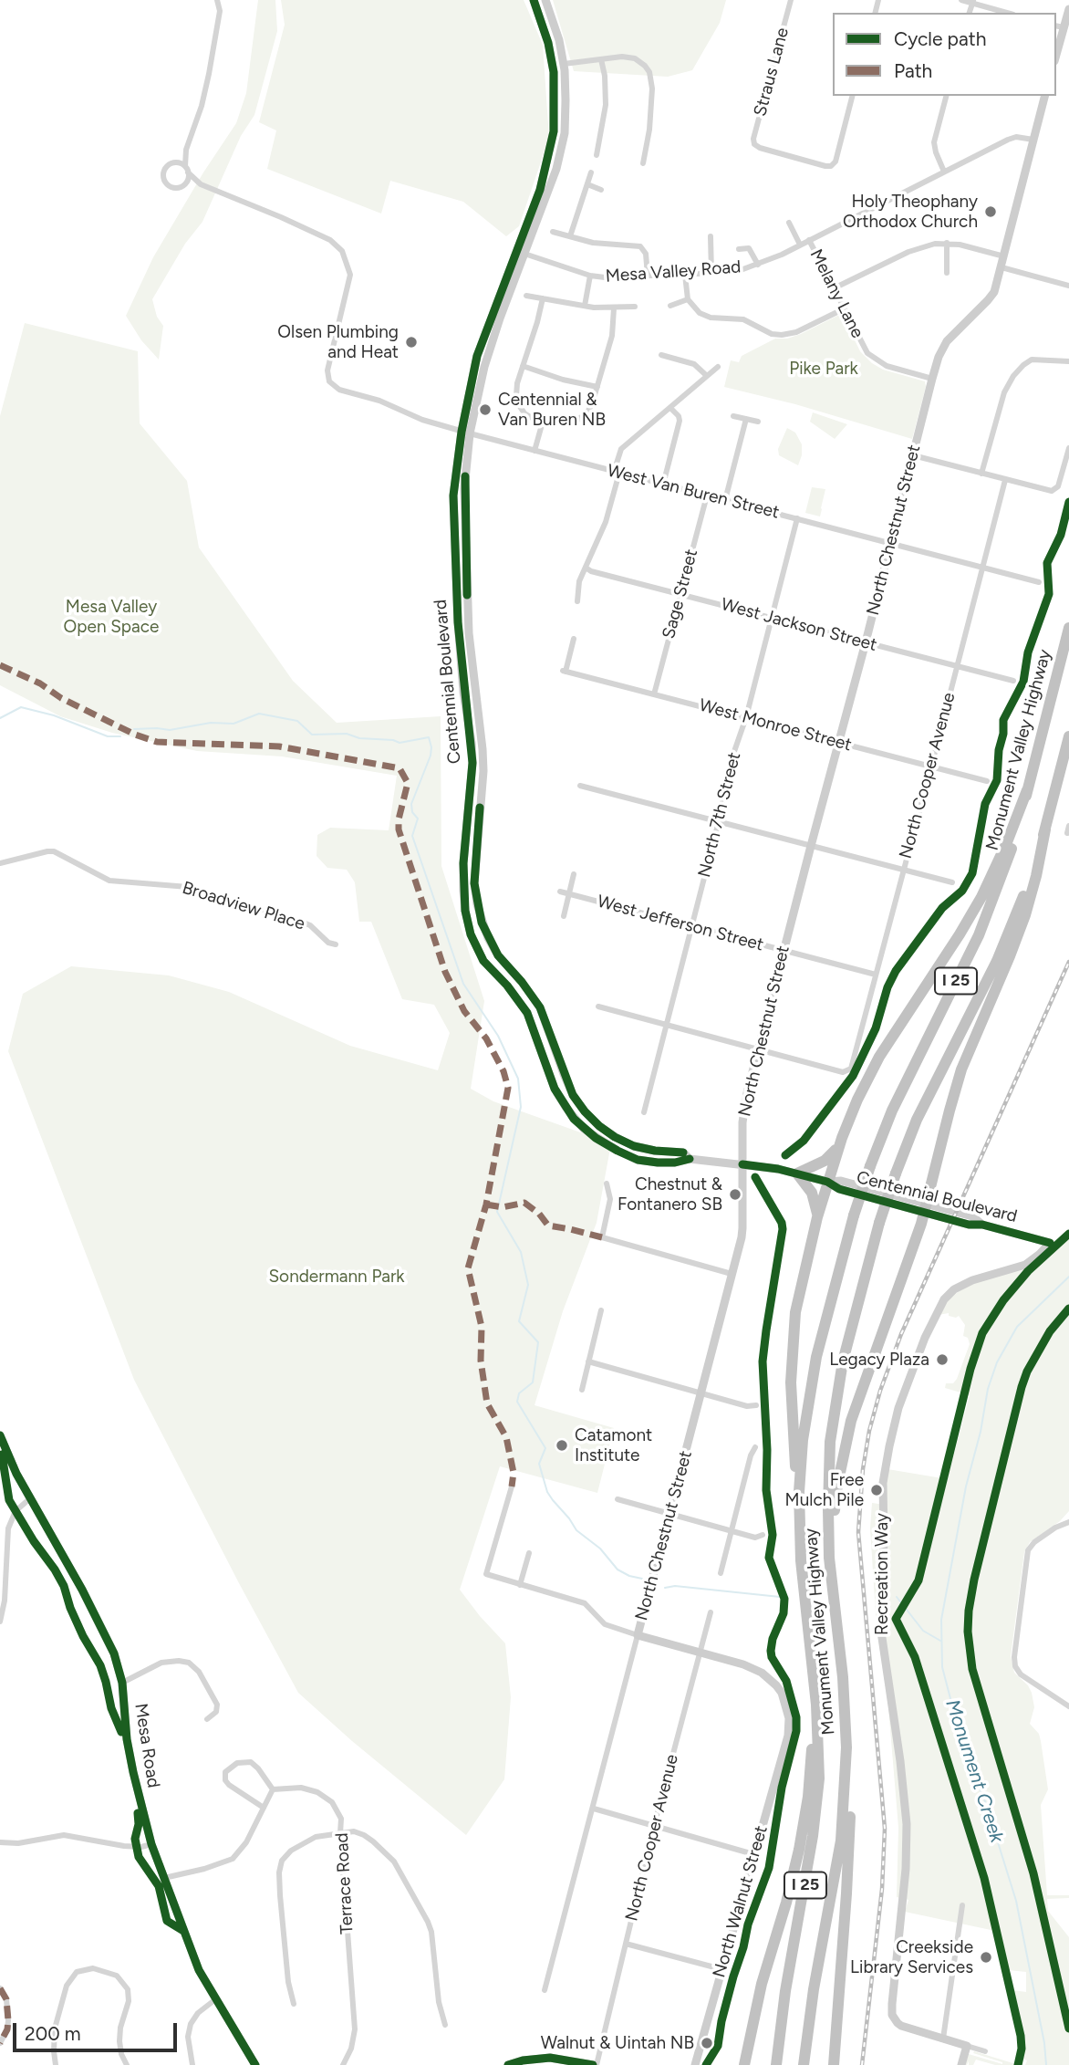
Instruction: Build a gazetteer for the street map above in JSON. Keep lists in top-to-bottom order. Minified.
{"streets":{"highway":["Monument Valley Highway","I 25"],"main road":["North Chestnut Street","Centennial Boulevard","Recreation Way","Mesa Road","North Walnut Street"],"street":["Straus Lane","Mesa Valley Road","Melany Lane","West Van Buren Street","Sage Street","West Jackson Street","West Monroe Street","North Cooper Avenue","North 7th Street","Broadview Place","West Jefferson Street","Terrace Road"]},"crossings":[["Mesa Valley Road","Melany Lane"],["Mesa Valley Road","North Chestnut Street"],["Mesa Valley Road","Centennial Boulevard"],["Melany Lane","North Chestnut Street"],["West Van Buren Street","North Chestnut Street"],["West Van Buren Street","Sage Street"],["West Van Buren Street","Centennial Boulevard"],["West Van Buren Street","North Cooper Avenue"],["West Van Buren Street","North 7th Street"],["North Chestnut Street","West Jackson Street"],["North Chestnut Street","Centennial Boulevard"],["North Chestnut Street","West Monroe Street"],["North Chestnut Street","North Cooper Avenue"],["North Chestnut Street","West Jefferson Street"],["Sage Street","West Jackson Street"],["Sage Street","West Monroe Street"],["West Jackson Street","North Cooper Avenue"],["West Jackson Street","North 7th Street"],["Centennial Boulevard","Recreation Way"],["West Monroe Street","North Cooper Avenue"],["West Monroe Street","North 7th Street"],["North Cooper Avenue","West Jefferson Street"],["North Cooper Avenue","North Walnut Street"],["North 7th Street","West Jefferson Street"]],"water":["Monument Creek"],"parks":["Pike Park","Mesa Valley Open Space","Sondermann Park"],"places":["Holy Theophany Orthodox Church","Olsen Plumbing and Heat","Centennial & Van Buren NB","Chestnut & Fontanero SB","Legacy Plaza","Catamont Institute","Free Mulch Pile","Creekside Library Services","Walnut & Uintah NB"],"legend":["Cycle path","Path"],"scale_bar":"200 m"}
